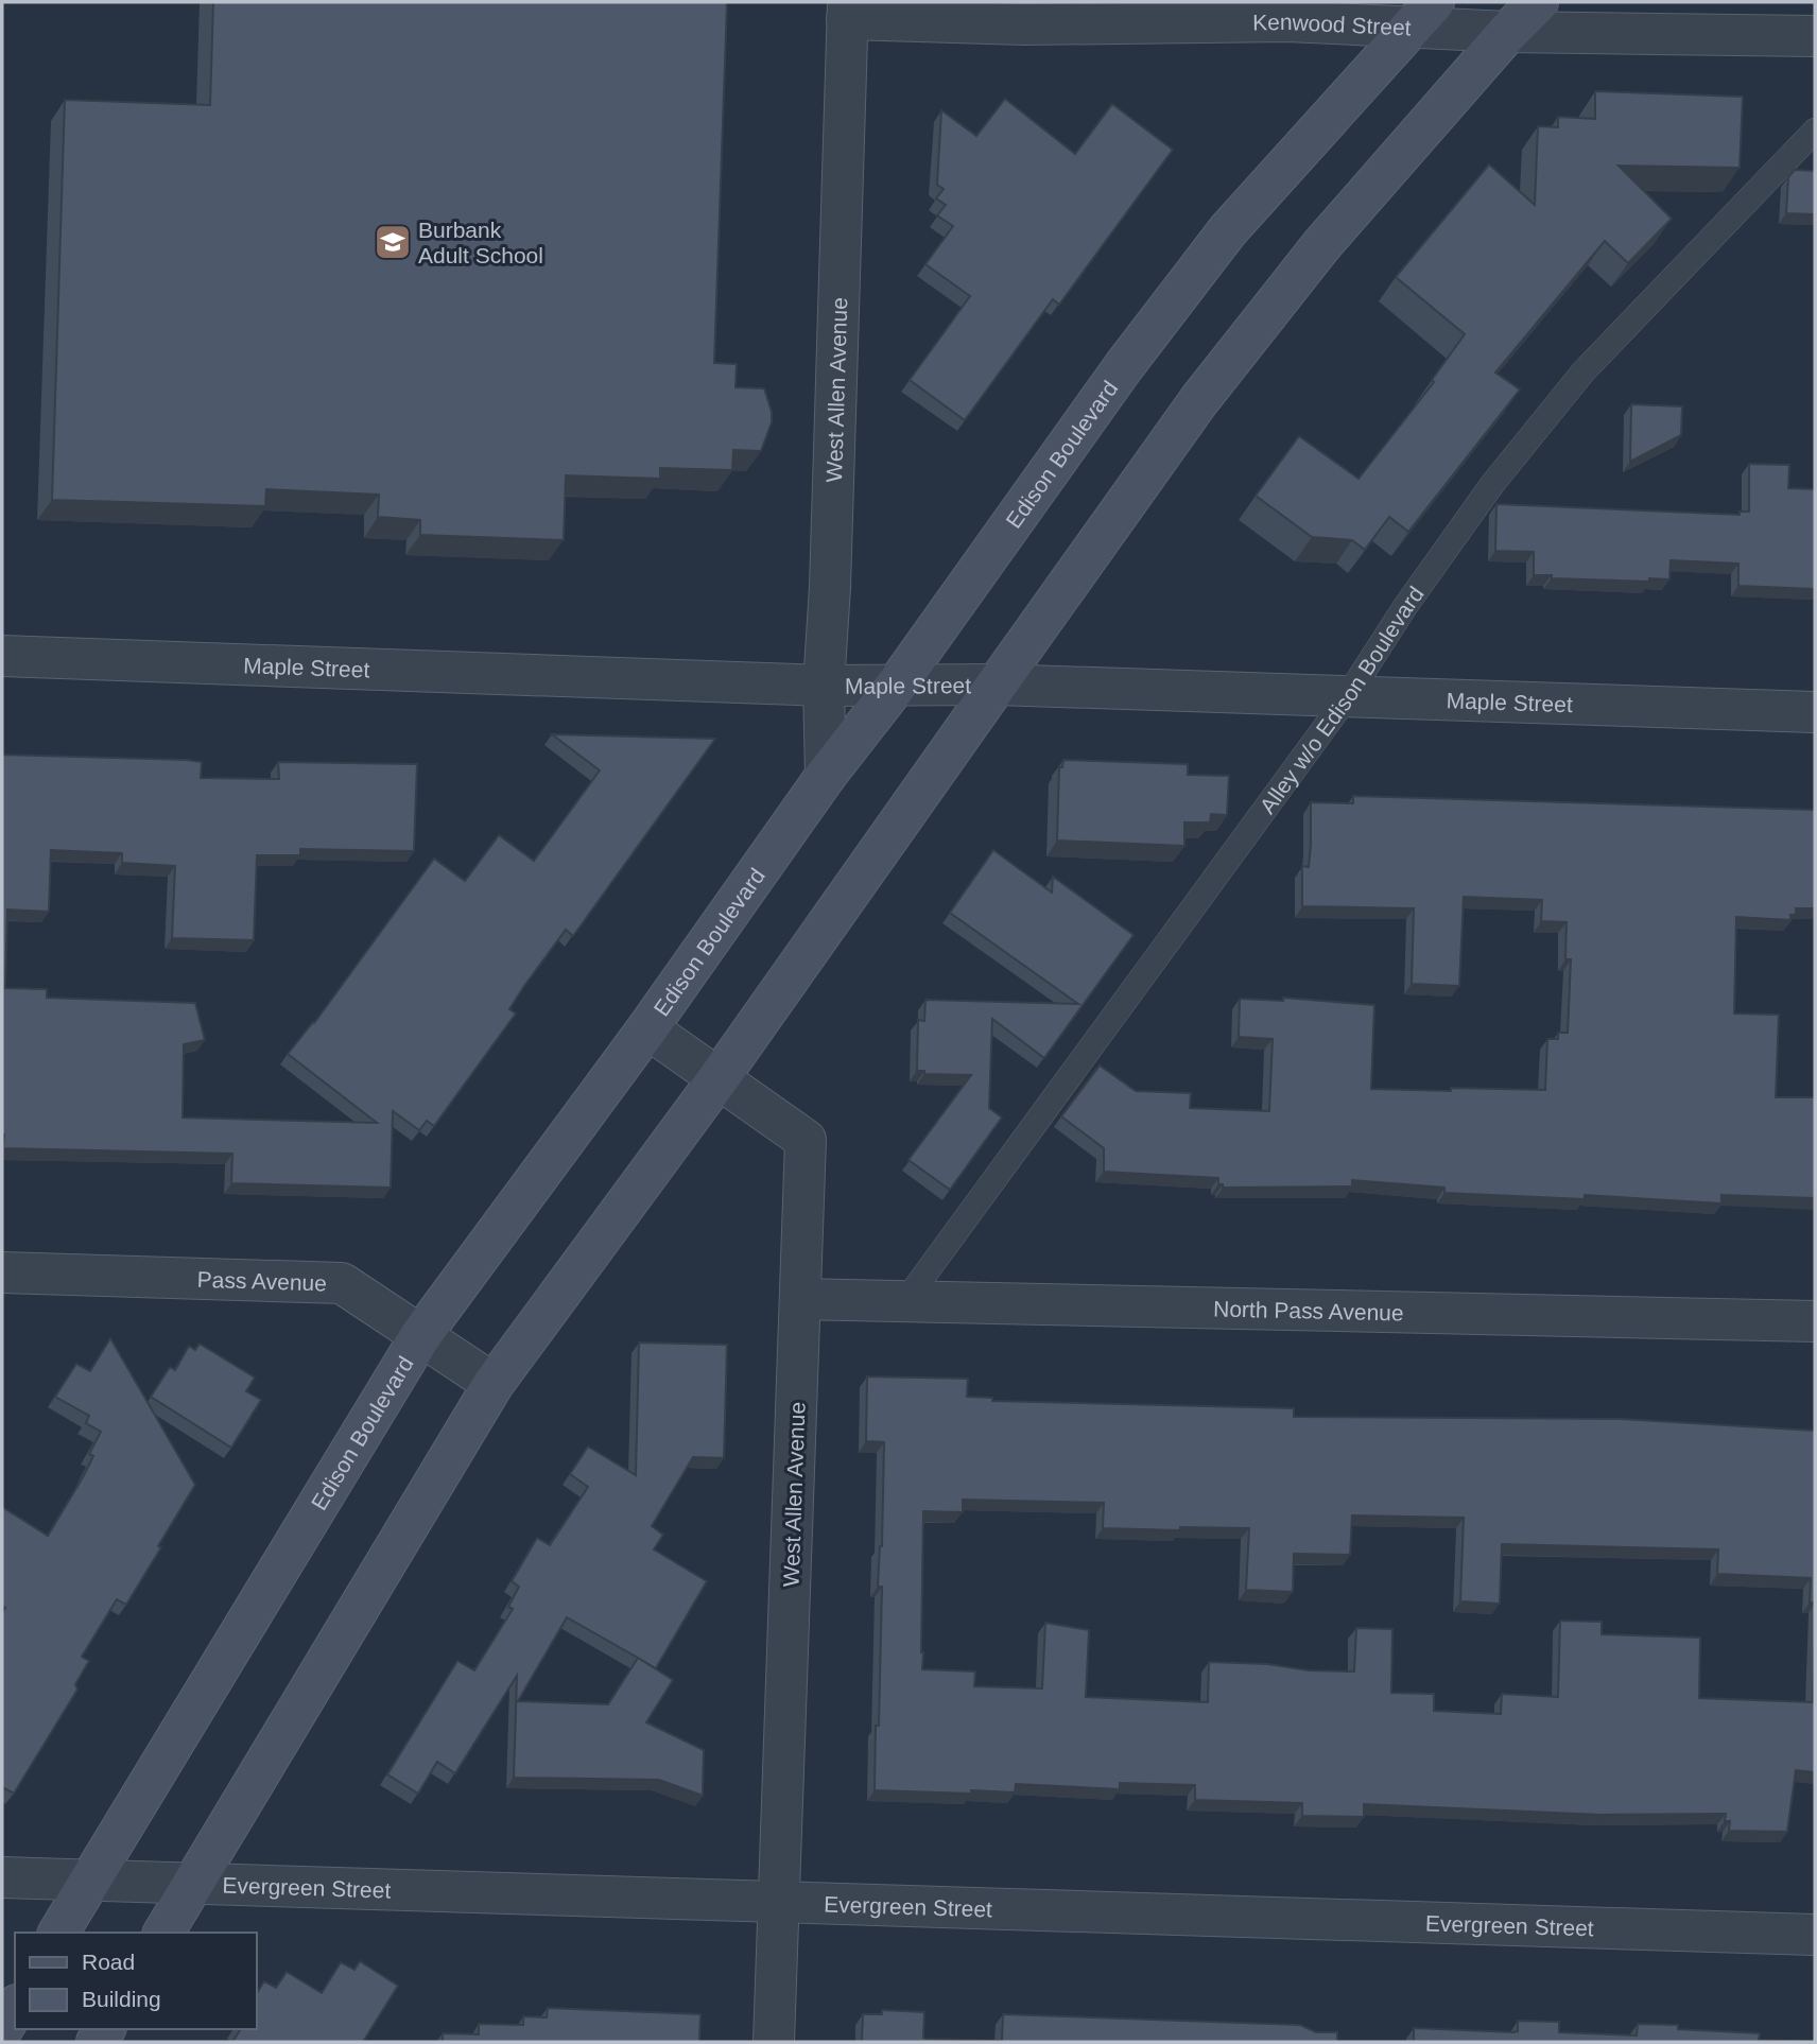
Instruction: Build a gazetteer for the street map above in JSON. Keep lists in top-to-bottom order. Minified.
{"streets":{"main road":["Edison Boulevard"],"street":["Kenwood Street","West Allen Avenue","Maple Street","Pass Avenue","North Pass Avenue","Evergreen Street"],"lane":["Alley w/o Edison Boulevard"]},"crossings":[["Kenwood Street","West Allen Avenue"],["Kenwood Street","Edison Boulevard"],["West Allen Avenue","Edison Boulevard"],["West Allen Avenue","Maple Street"],["West Allen Avenue","North Pass Avenue"],["West Allen Avenue","Evergreen Street"],["Edison Boulevard","Maple Street"],["Edison Boulevard","Pass Avenue"],["Edison Boulevard","Evergreen Street"],["Maple Street","Alley w/o Edison Boulevard"],["Alley w/o Edison Boulevard","North Pass Avenue"]],"places":{"school or university":["Burbank Adult School"]},"legend":["Road","Building"]}
